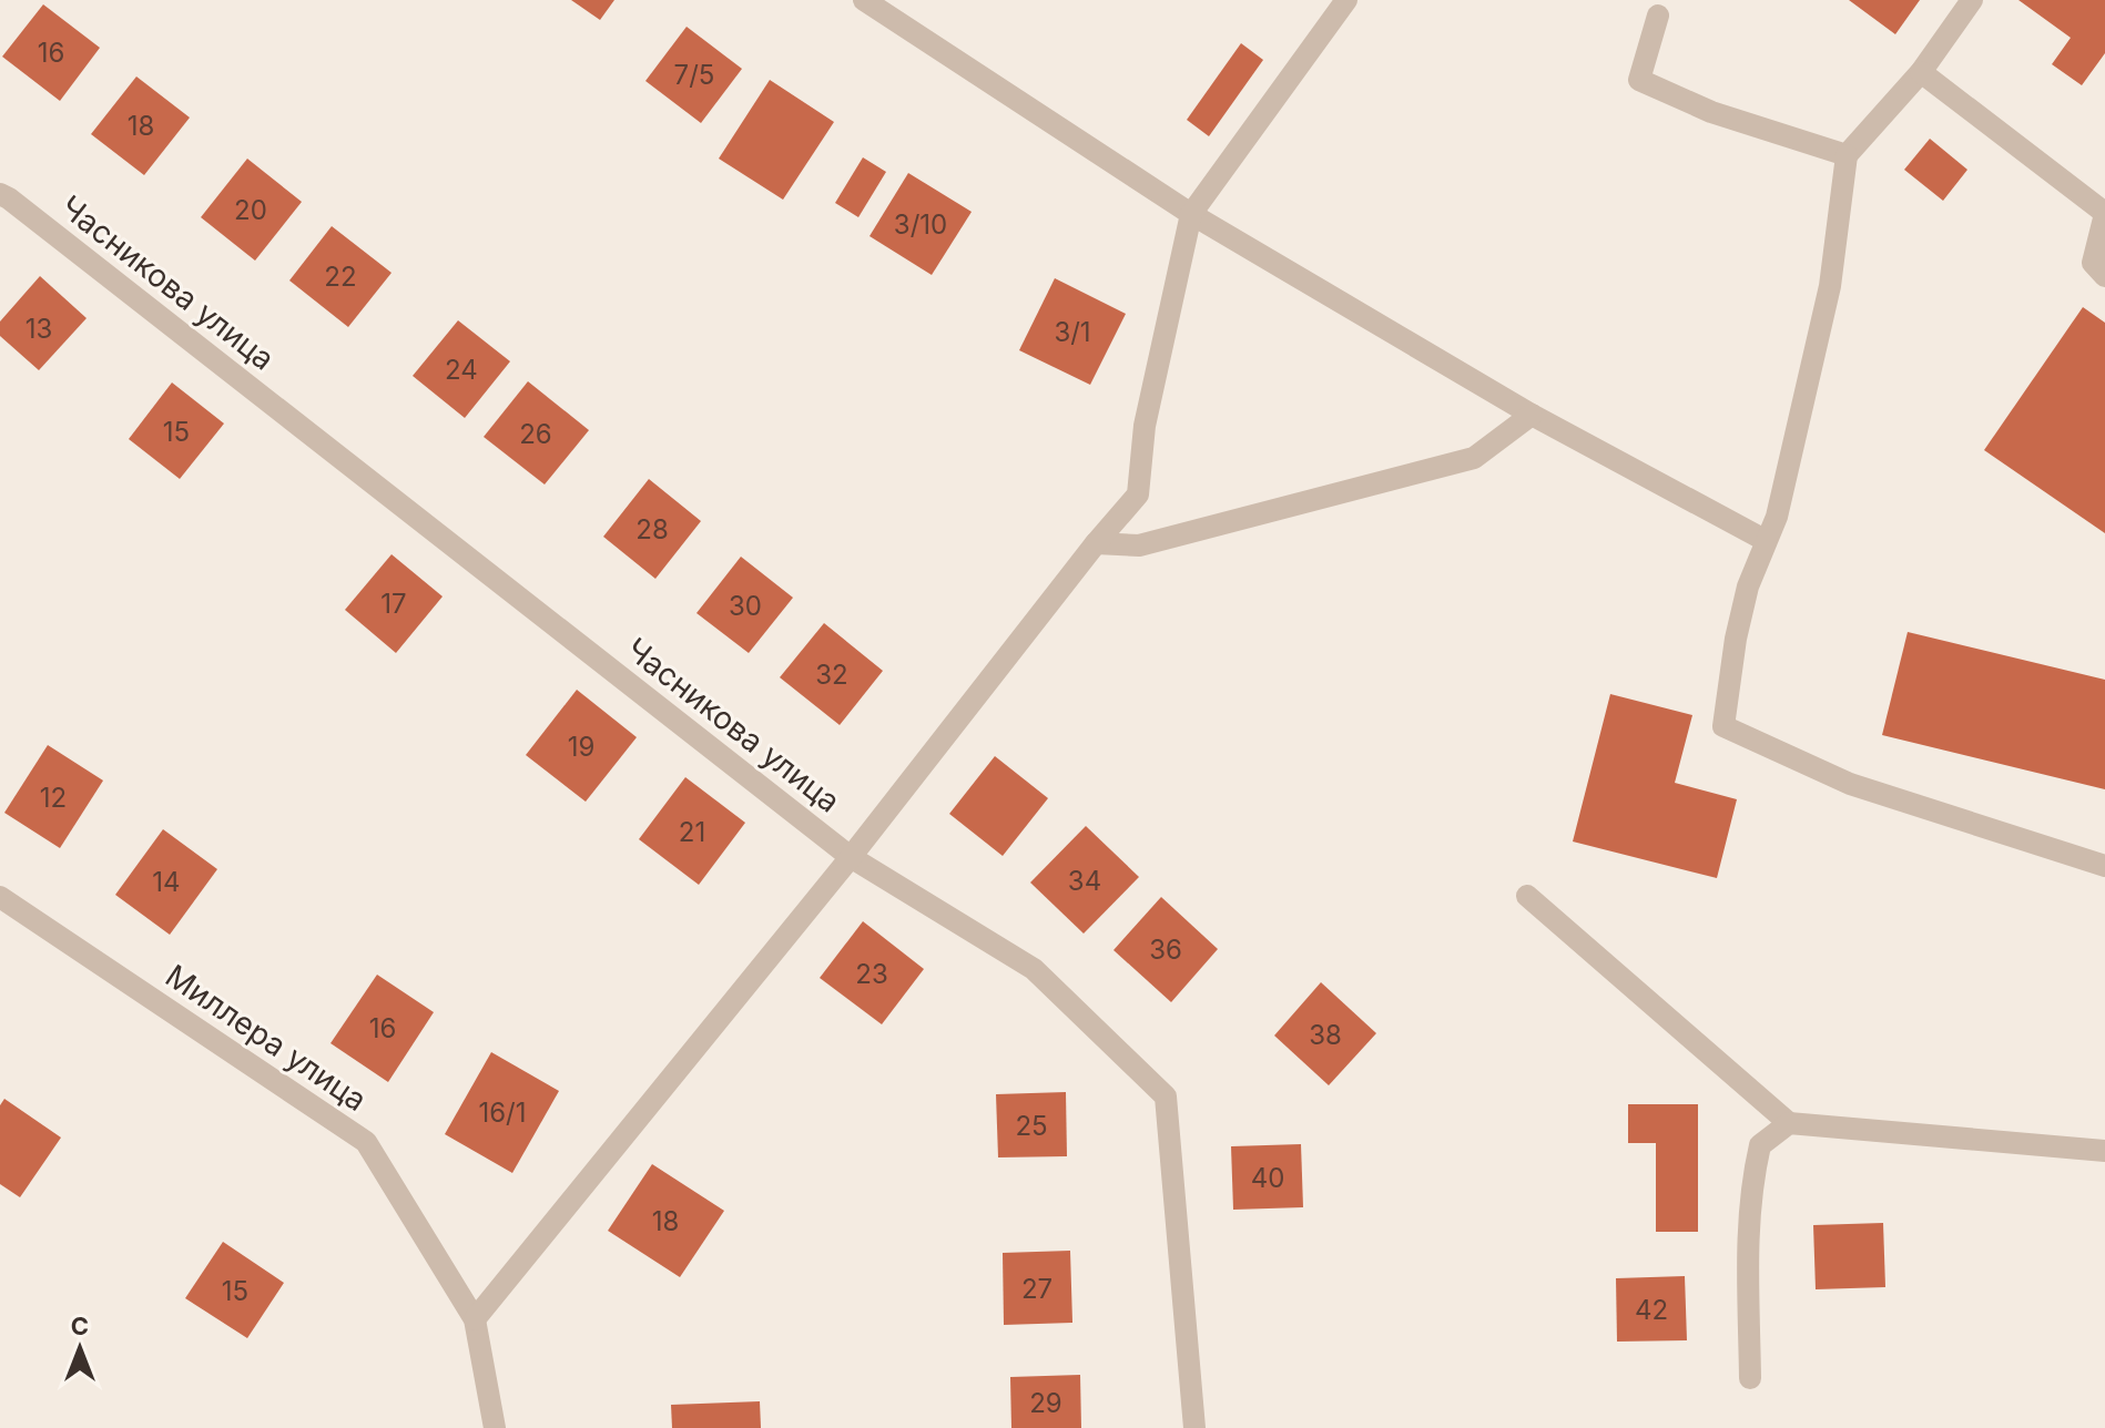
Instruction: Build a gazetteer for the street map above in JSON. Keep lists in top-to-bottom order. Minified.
{"streets":{"street":["Часникова улица","Миллера улица"]},"house_numbers":["16","7/5","18","20","3/10","22","13","3/1","24","15","26","28","17","30","32","19","12","21","34","14","36","23","16","38","16/1","25","40","18","27","15","42","29"],"north":"top"}
